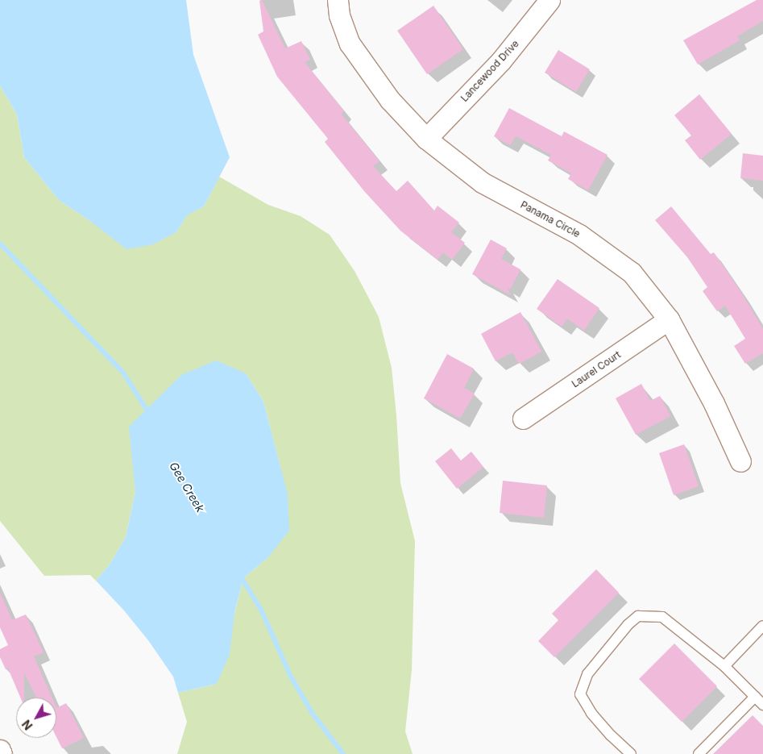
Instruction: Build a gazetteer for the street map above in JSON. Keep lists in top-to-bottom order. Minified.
{"streets":{"street":["Lancewood Drive","Panama Circle","Laurel Court"]},"crossings":[["Lancewood Drive","Panama Circle"],["Panama Circle","Laurel Court"]],"water":["Gee Creek"],"north":"bottom left"}
